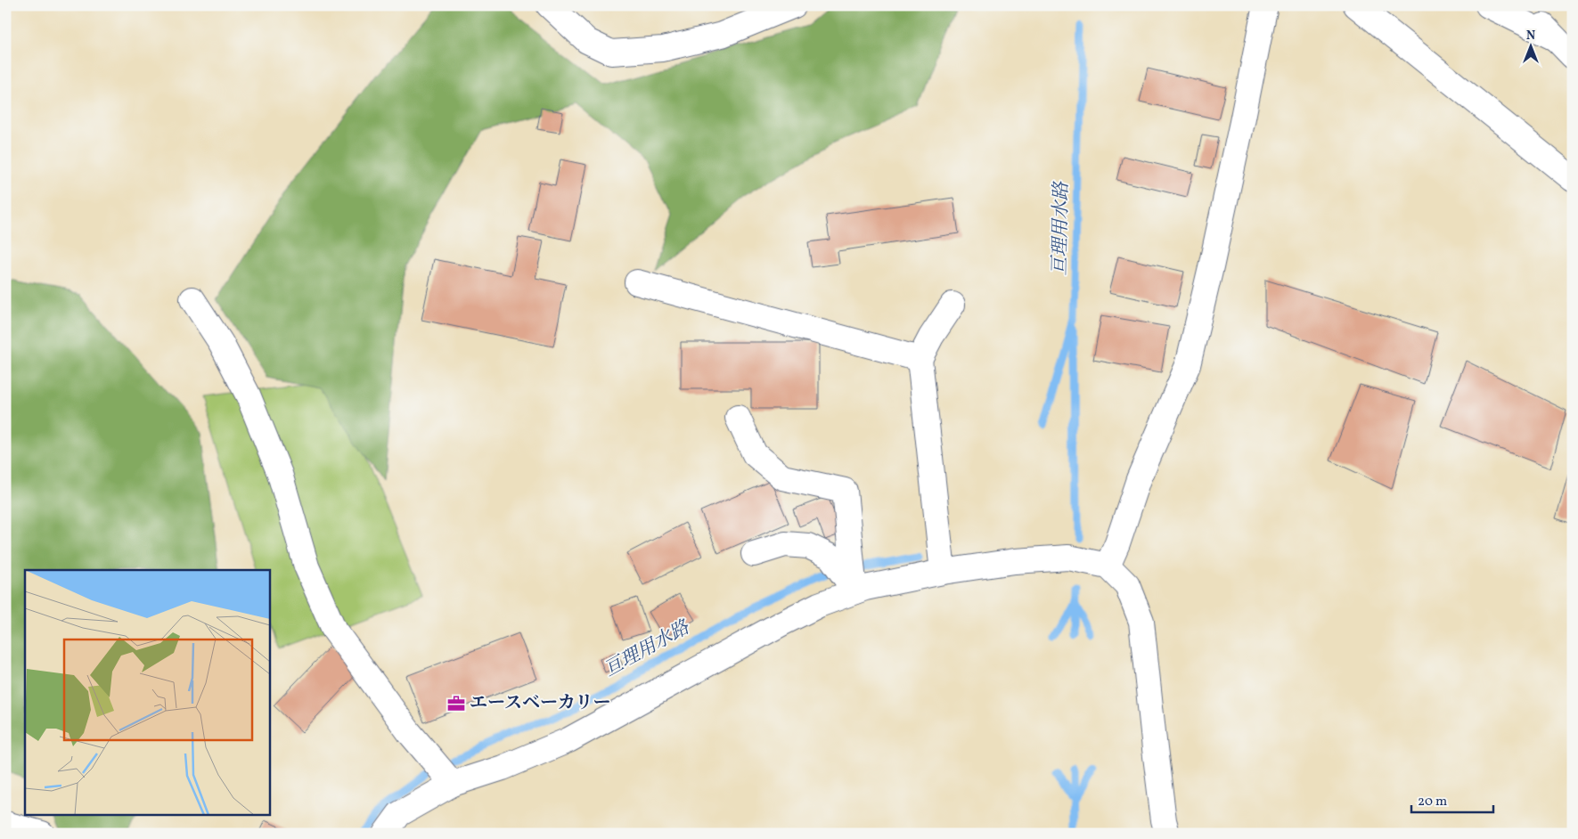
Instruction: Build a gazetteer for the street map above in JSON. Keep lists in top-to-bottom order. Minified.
{"water":["亘理用水路"],"places":{"office":["エースベーカリー"]},"scale_bar":"20 m","north":"top"}
